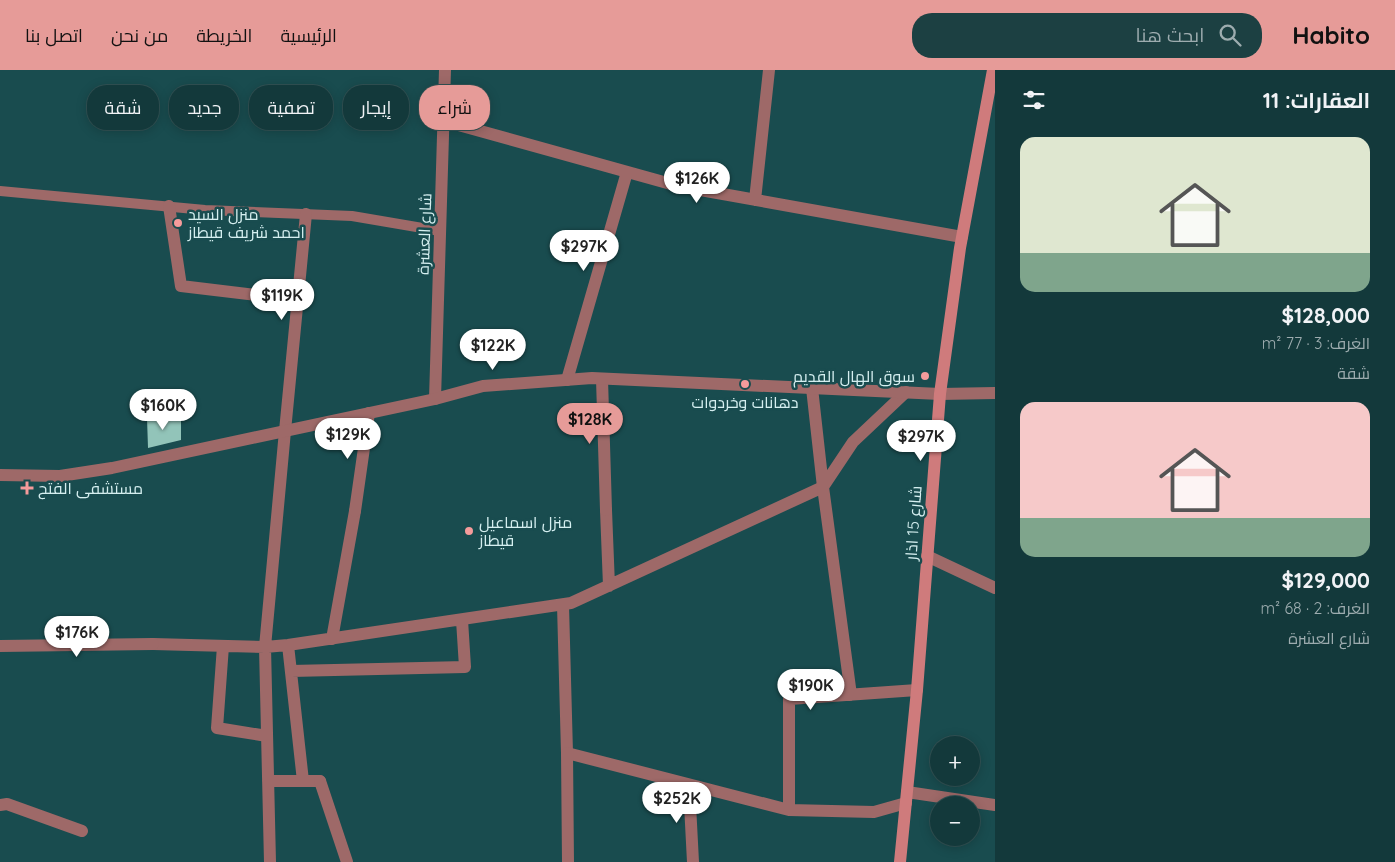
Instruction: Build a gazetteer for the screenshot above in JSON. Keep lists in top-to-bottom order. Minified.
{"streets":{"main road":["شارع 15 اذار"],"street":["شارع العشرة"]},"places":{"other":["منزل السيد احمد شريف قيطاز","سوق الهال القديم","دهانات وخردوات","منزل اسماعيل قيطاز"],"health":["مستشفى الفتح"]},"page":{"header":"Habito","search":"ابحث هنا","nav":["الرئيسية","الخريطة","من نحن","اتصل بنا"],"heading":"العقارات: 11","chip":["شراء","إيجار","تصفية","جديد","شقة"],"list":[{"name":"$128,000","note":"الغرف: 3 · 77 m² · شقة"},{"name":"$129,000","note":"الغرف: 2 · 68 m² · شارع العشرة"}],"price":["$126K","$297K","$119K","$122K","$160K","$128K","$129K","$297K","$176K","$190K","$252K"],"map_buttons":["+","−"]}}
